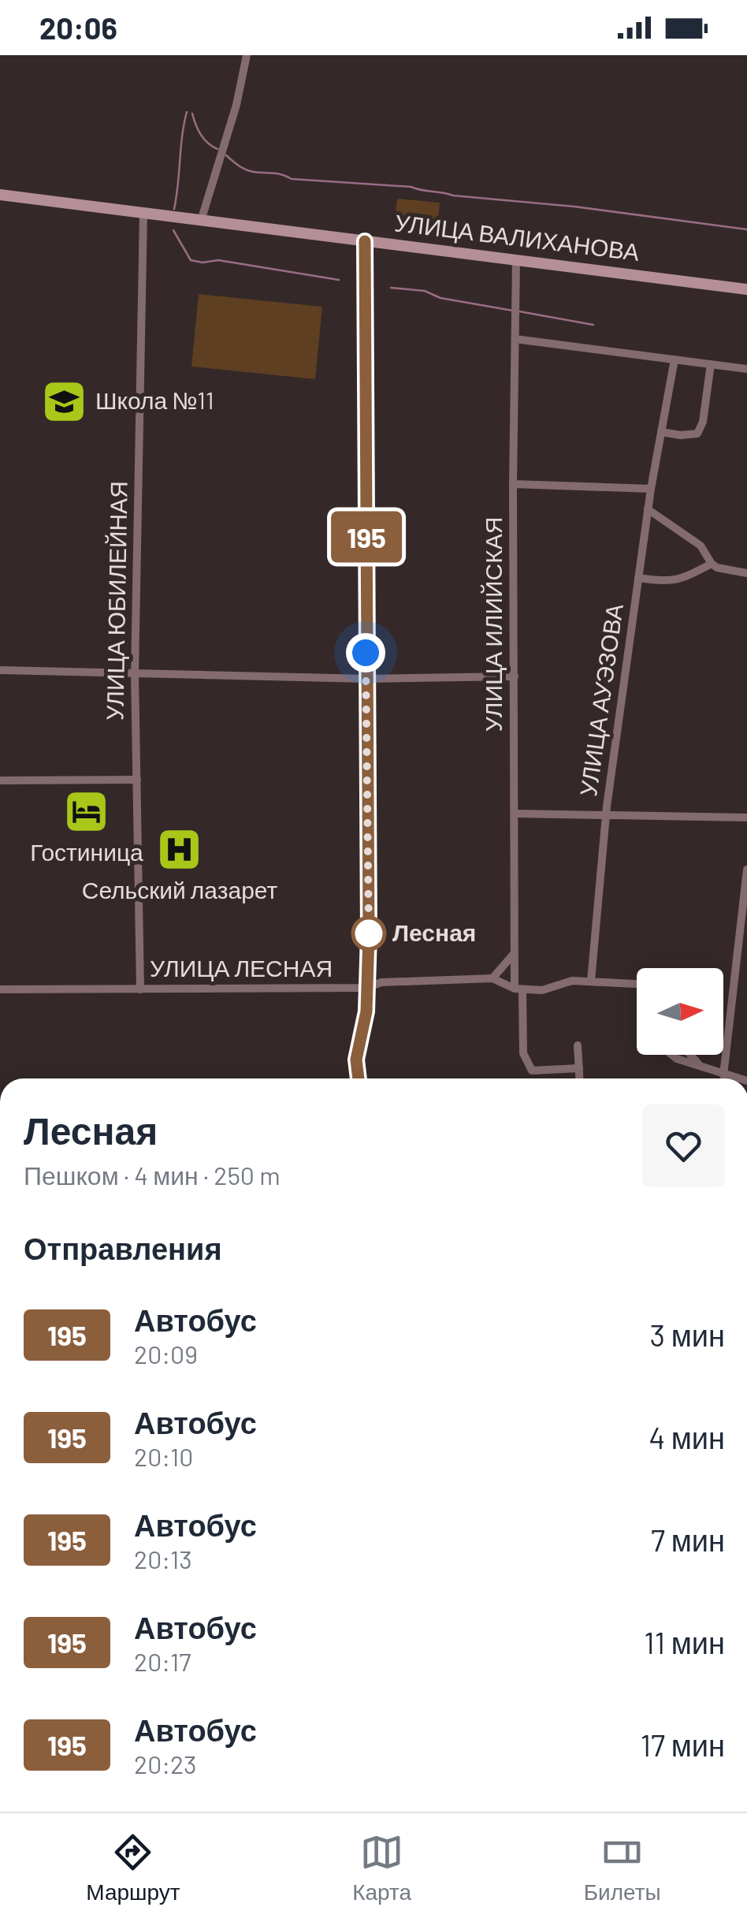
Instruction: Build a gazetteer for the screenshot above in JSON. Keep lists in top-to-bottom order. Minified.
{"streets":{"main road":["УЛИЦА ВАЛИХАНОВА"],"street":["УЛИЦА ЮБИЛЕЙНАЯ","УЛИЦА ИЛИЙСКАЯ","УЛИЦА АУЭЗОВА","УЛИЦА ЛЕСНАЯ"]},"crossings":[["УЛИЦА ВАЛИХАНОВА","УЛИЦА ЮБИЛЕЙНАЯ"],["УЛИЦА ВАЛИХАНОВА","УЛИЦА ИЛИЙСКАЯ"],["УЛИЦА ЮБИЛЕЙНАЯ","УЛИЦА ЛЕСНАЯ"],["УЛИЦА ИЛИЙСКАЯ","УЛИЦА ЛЕСНАЯ"]],"places":{"school or university":["Школа №11"],"hotel":["Гостиница"],"hospital":["Сельский лазарет"],"other":["Лесная"]},"lines":["bus line 195"],"north":"right","page":{"status":"20:06","on_map":"195","heading":[["Лесная","Пешком · 4 мин · 250 m"],"Отправления"],"list":[{"mark":"195","name":"Автобус","note":"20:09","value":"3 мин"},{"mark":"195","name":"Автобус","note":"20:10","value":"4 мин"},{"mark":"195","name":"Автобус","note":"20:13","value":"7 мин"},{"mark":"195","name":"Автобус","note":"20:17","value":"11 мин"},{"mark":"195","name":"Автобус","note":"20:23","value":"17 мин"}],"tabs":["Маршрут","Карта","Билеты"]}}
